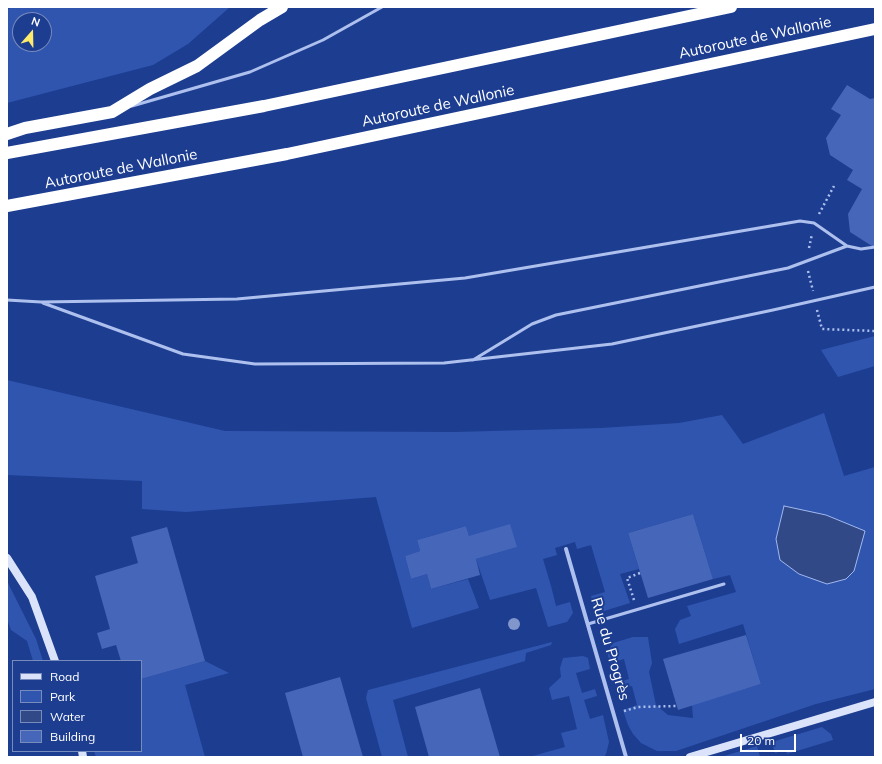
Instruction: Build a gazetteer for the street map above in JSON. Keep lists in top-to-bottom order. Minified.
{"streets":{"highway":["Autoroute de Wallonie"],"street":["Rue du Progrès"]},"legend":["Road","Park","Water","Building"],"scale_bar":"20 m","north":"top"}
